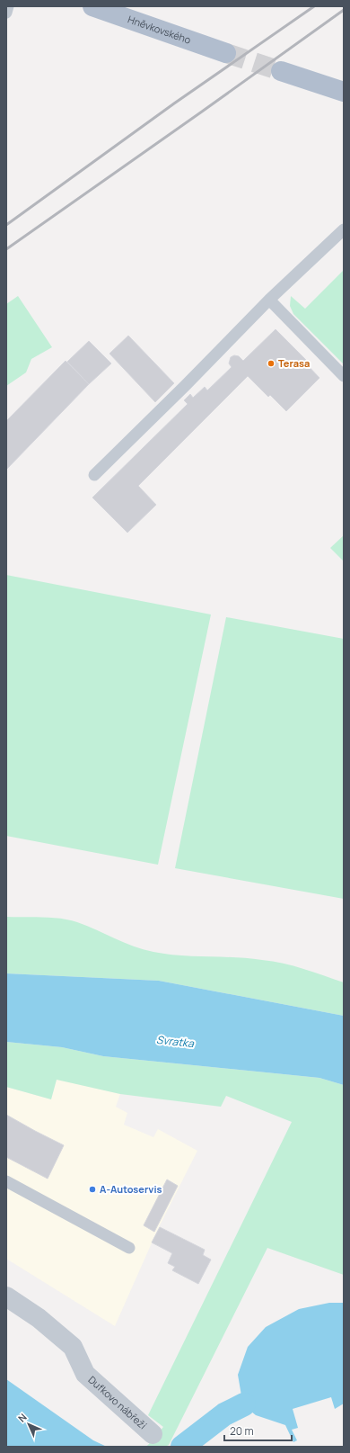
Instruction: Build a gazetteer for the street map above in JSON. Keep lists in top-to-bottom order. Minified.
{"streets":{"main road":["Hněvkovského"],"street":["Dufkovo nábřeží"]},"water":["Svratka"],"places":["Terasa","A-Autoservis"],"scale_bar":"20 m","north":"top left"}
